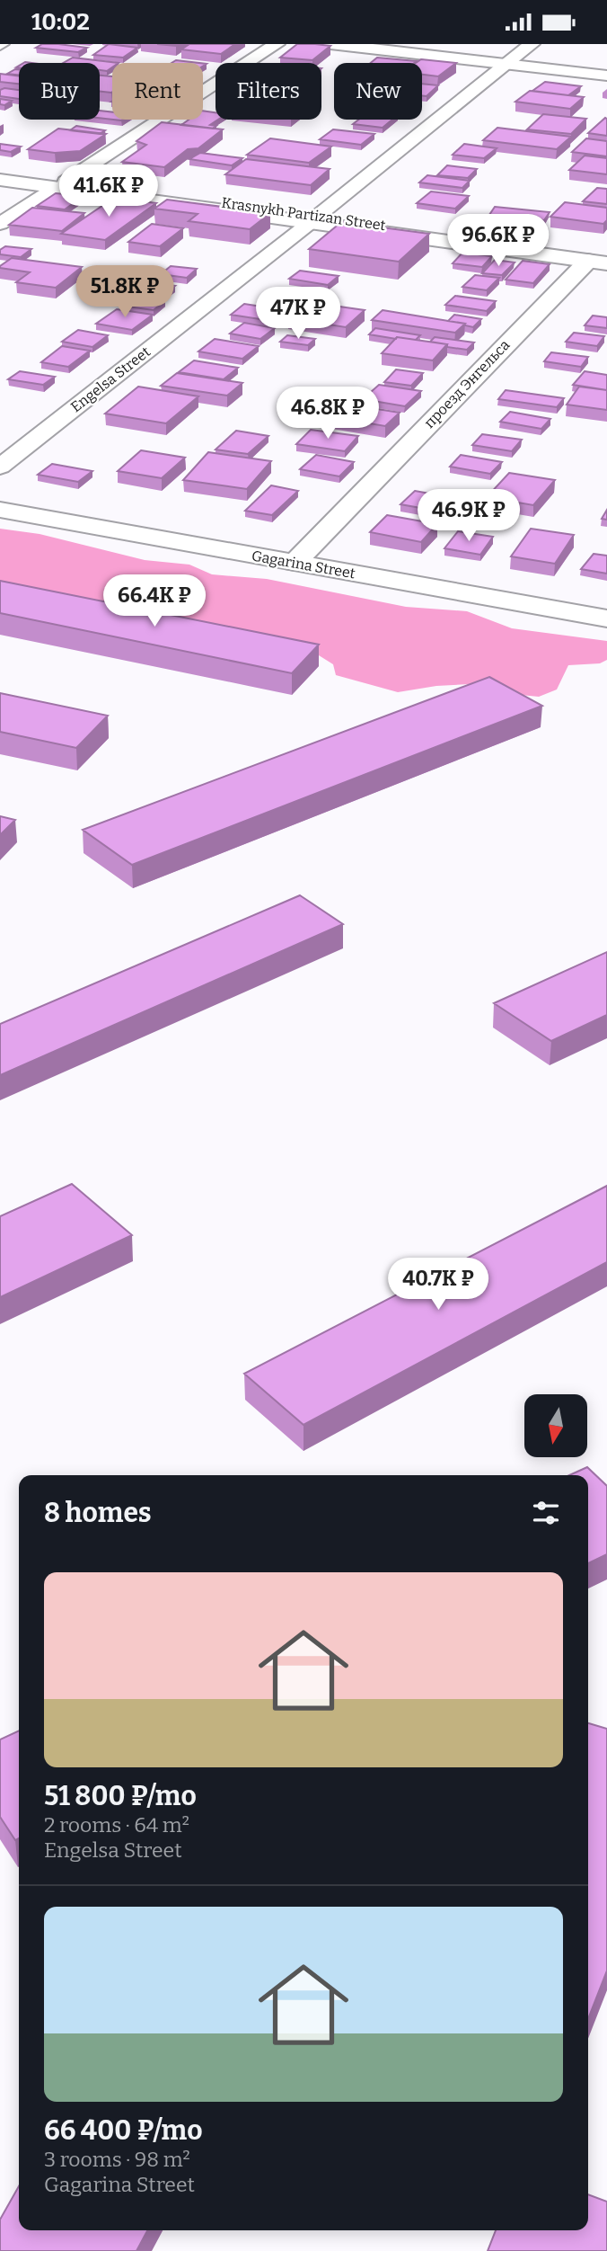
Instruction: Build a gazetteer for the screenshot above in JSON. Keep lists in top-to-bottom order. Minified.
{"streets":{"main road":["Krasnykh Partizan Street","Engelsa Street","проезд Энгельса","Gagarina Street"]},"crossings":[["Krasnykh Partizan Street","Engelsa Street"],["Krasnykh Partizan Street","проезд Энгельса"],["проезд Энгельса","Gagarina Street"]],"north":"bottom","page":{"status":"10:02","chip":["Buy","Rent","Filters","New"],"price":["41.6K ₽","96.6K ₽","51.8K ₽","47K ₽","46.8K ₽","46.9K ₽","66.4K ₽","40.7K ₽"],"heading":"8 homes","list":[{"name":"51 800 ₽/mo","note":"2 rooms · 64 m² · Engelsa Street"},{"name":"66 400 ₽/mo","note":"3 rooms · 98 m² · Gagarina Street"}]}}
